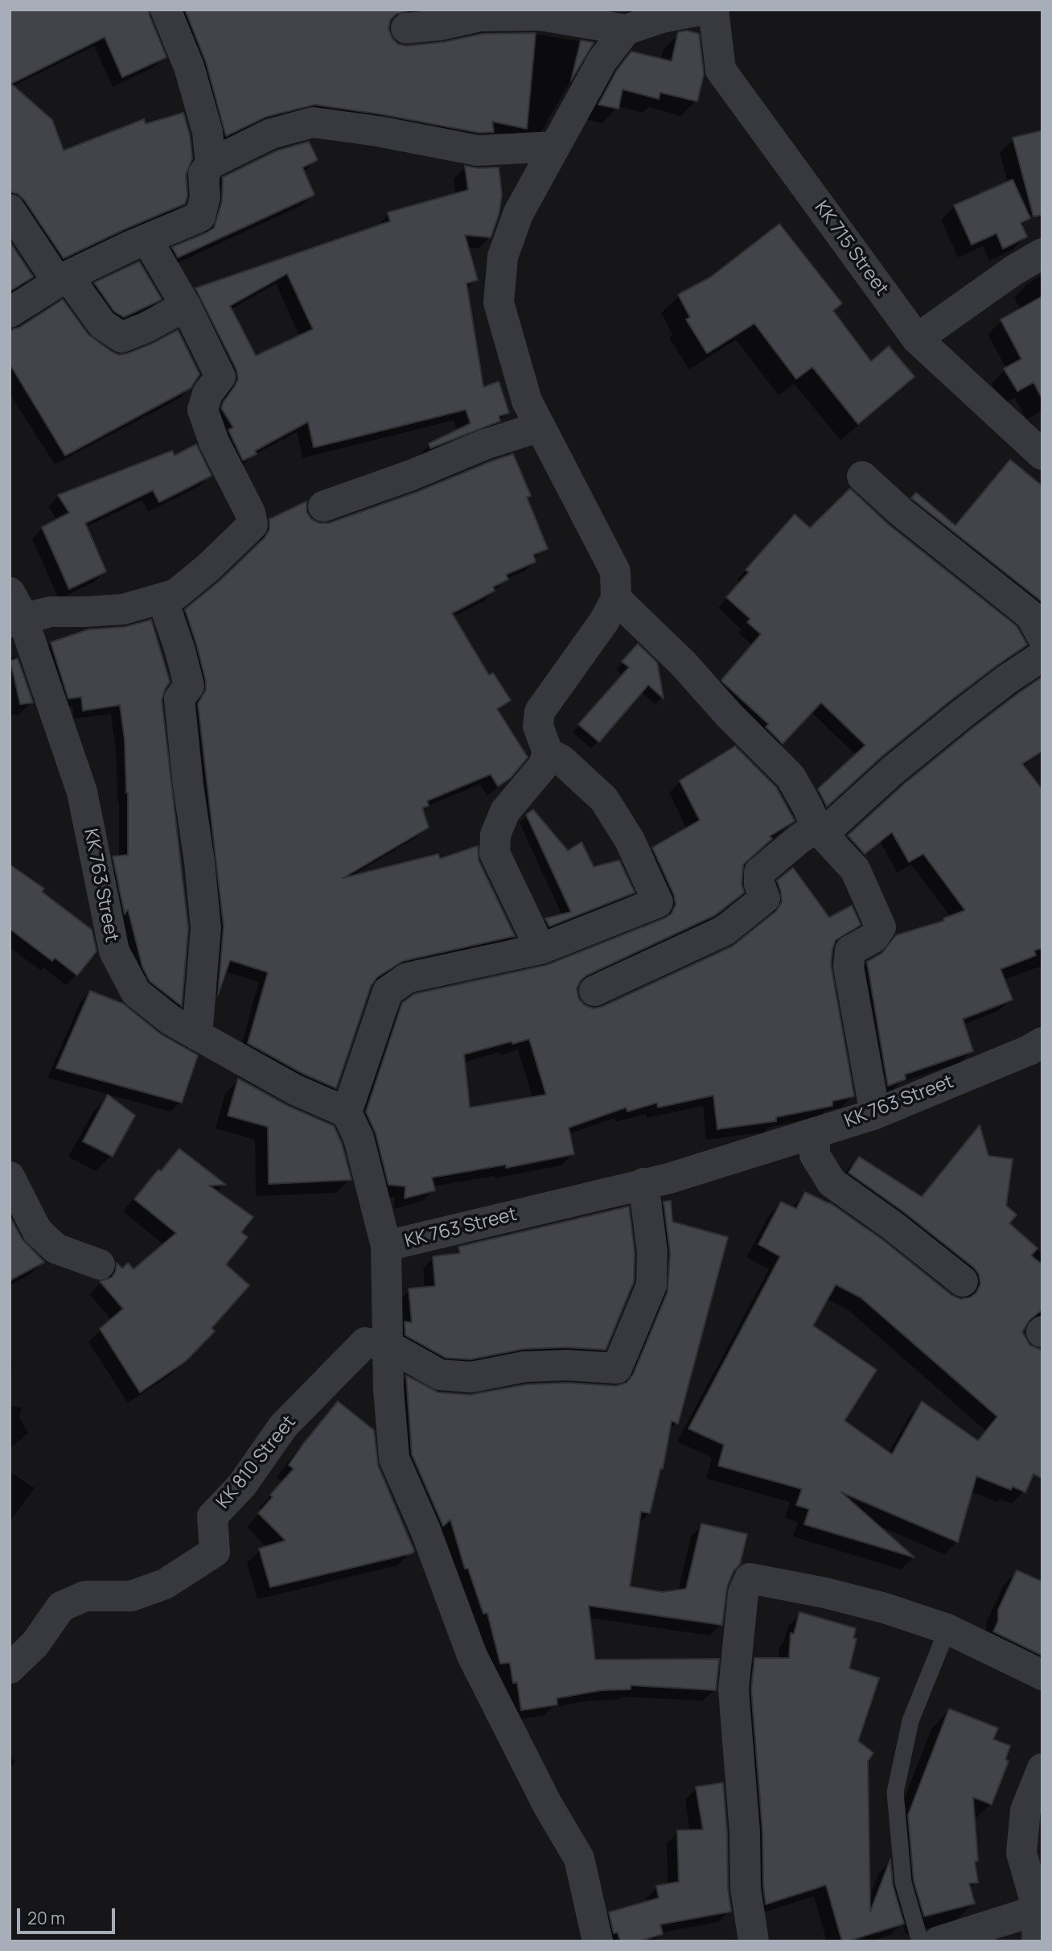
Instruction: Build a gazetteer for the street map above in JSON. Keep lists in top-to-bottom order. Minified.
{"streets":{"street":["KK 715 Street","KK 763 Street","KK 810 Street"]},"scale_bar":"20 m"}
